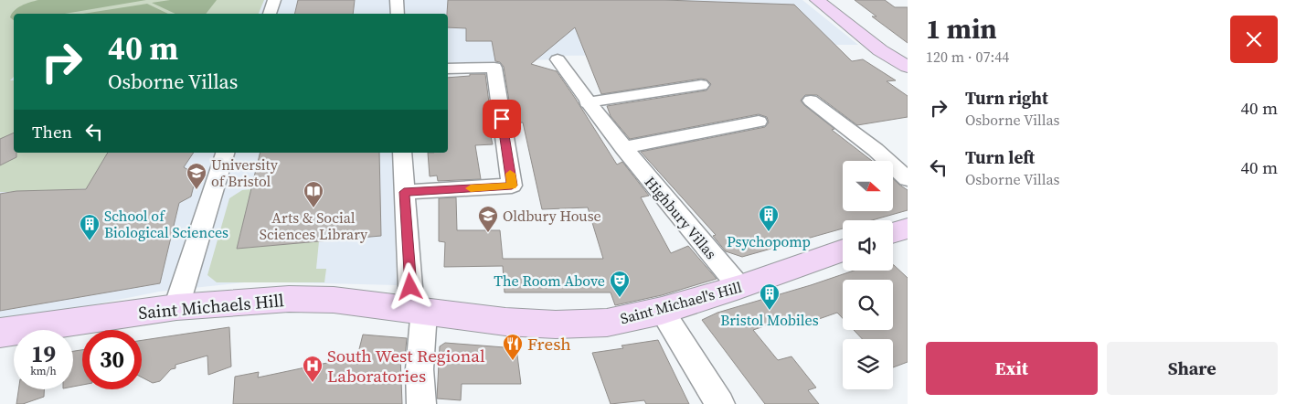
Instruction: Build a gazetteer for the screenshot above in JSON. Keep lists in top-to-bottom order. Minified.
{"streets":{"street":["Highbury Villas","Saint Michael's Hill","Saint Michaels Hill"]},"crossings":[["Highbury Villas","Saint Michael's Hill"],["Saint Michael's Hill","Saint Michaels Hill"]],"places":{"school or university":["University of Bristol","Oldbury House"],"library":["Arts & Social Sciences Library"],"building":["Psychopomp","School of Biological Sciences","Bristol Mobiles"],"theatre":["The Room Above"],"restaurant":["Fresh"],"hospital":["South West Regional Laboratories"]},"north":"right","page":{"heading":["1 min","120 m · 07:44"],"turn":["40 m","Osborne Villas"],"list":[{"name":"Turn right","note":"Osborne Villas","value":"40 m"},{"name":"Turn left","note":"Osborne Villas","value":"40 m"}],"then":"Then","speed":"19 km/h","limit":"30","buttons":["Exit","Share"]}}
